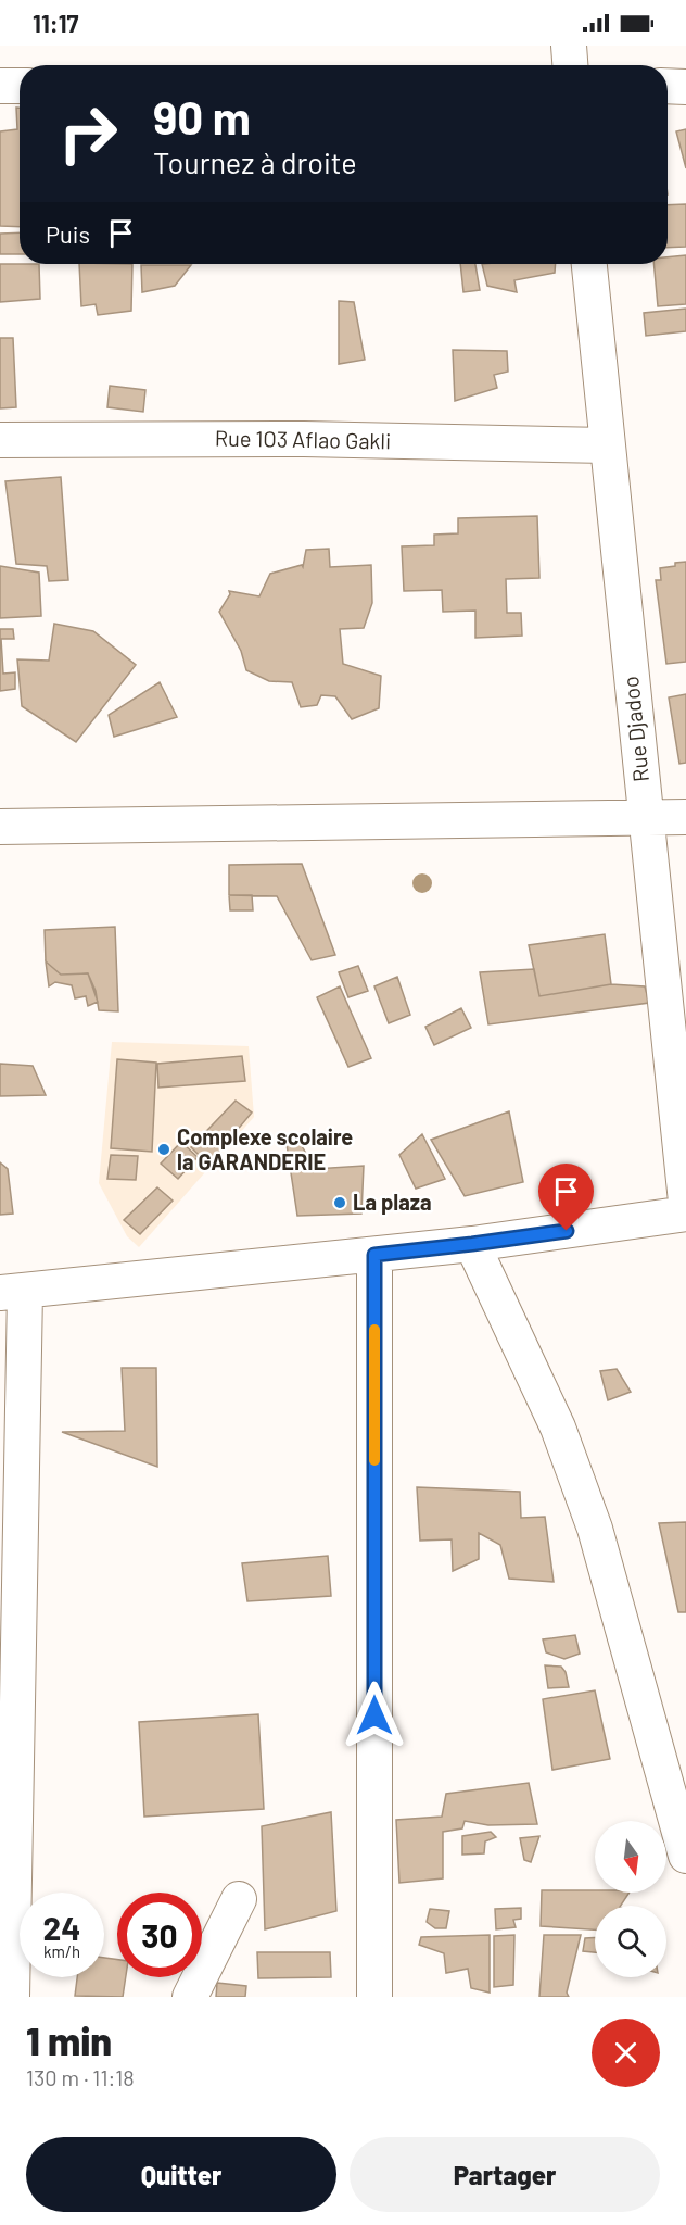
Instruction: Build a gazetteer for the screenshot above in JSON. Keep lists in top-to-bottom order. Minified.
{"streets":{"street":["Rue 1O3 Aflao Gakli","Rue Djadoo"]},"crossings":[["Rue 1O3 Aflao Gakli","Rue Djadoo"]],"places":["Complexe scolaire la GARANDERIE","La plaza"],"north":"bottom","page":{"status":"11:17","turn":["90 m","Tournez à droite"],"then":"Puis","speed":"24 km/h","limit":"30","heading":["1 min","130 m · 11:18"],"buttons":["Quitter","Partager"]}}
